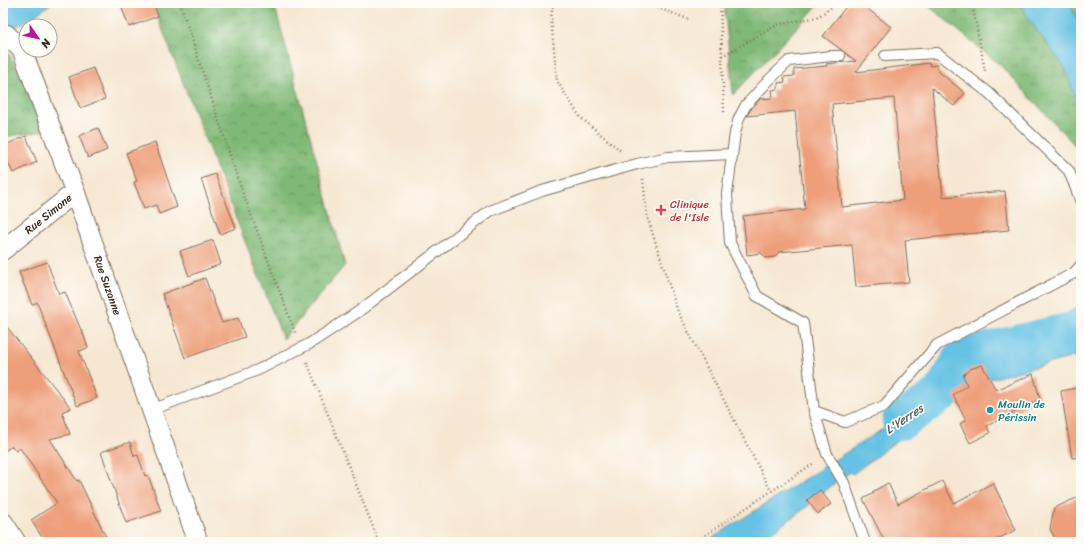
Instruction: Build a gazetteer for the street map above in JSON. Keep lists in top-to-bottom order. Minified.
{"streets":{"street":["Rue Simone","Rue Suzanne"]},"crossings":[["Rue Simone","Rue Suzanne"]],"water":["L'Yerres"],"places":{"health":["Clinique de l'Isle"],"other":["Moulin de Périssin"]},"north":"bottom right"}
